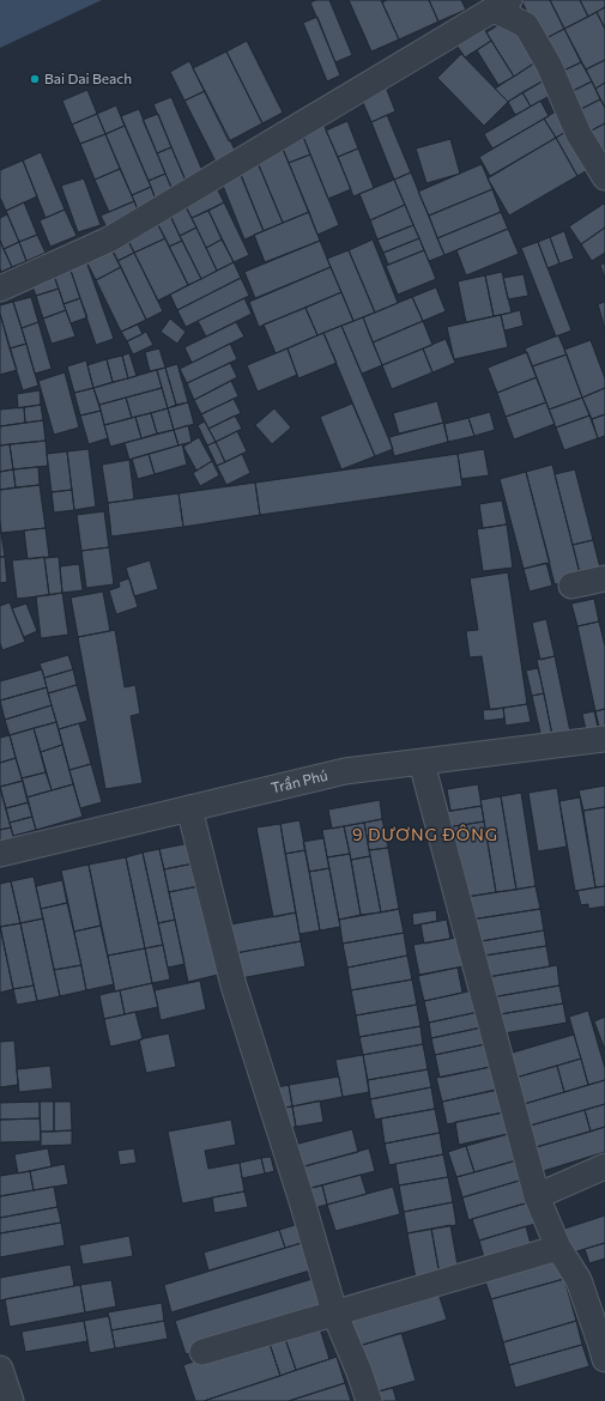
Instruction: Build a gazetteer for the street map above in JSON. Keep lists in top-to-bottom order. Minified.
{"streets":{"street":["Trần Phú"]},"districts":["9 DƯƠNG ĐÔNG"],"places":["Bai Dai Beach"]}
